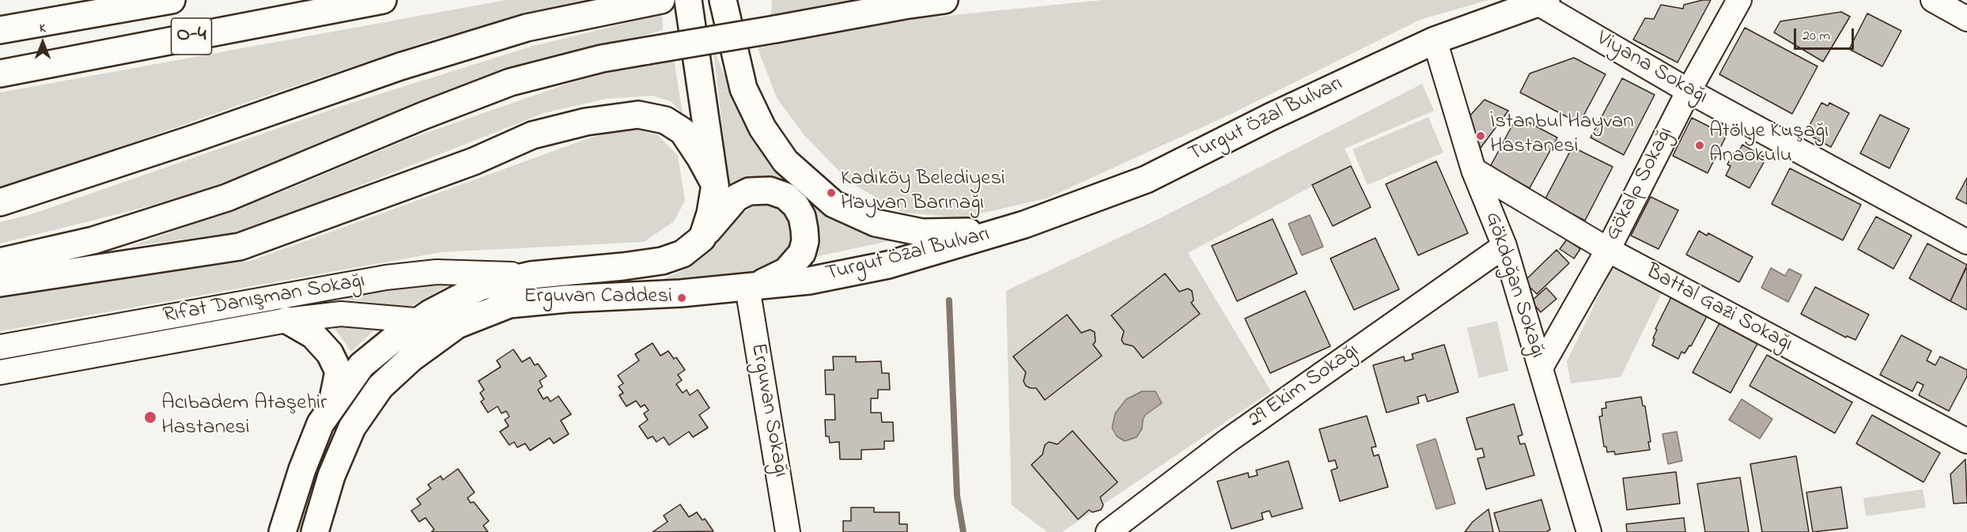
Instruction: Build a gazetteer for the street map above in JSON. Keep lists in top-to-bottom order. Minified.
{"streets":{"main road":["O-4","Turgut Özal Bulvarı"],"street":["Viyana Sokağı","Gökalp Sokağı","Gökdoğan Sokağı","Rıfat Danışman Sokağı","Battal Gazi Sokağı","29 Ekim Sokağı","Erguvan Sokağı"]},"crossings":[["Viyana Sokağı","Turgut Özal Bulvarı"],["Viyana Sokağı","Gökalp Sokağı"],["Turgut Özal Bulvarı","Gökdoğan Sokağı"],["Turgut Özal Bulvarı","Rıfat Danışman Sokağı"],["Turgut Özal Bulvarı","Erguvan Sokağı"],["Gökalp Sokağı","Gökdoğan Sokağı"],["Gökalp Sokağı","Battal Gazi Sokağı"],["Gökdoğan Sokağı","Battal Gazi Sokağı"],["Gökdoğan Sokağı","29 Ekim Sokağı"]],"places":["İstanbul Hayvan Hastanesi","Atölye Kuşağı Anaokulu","Kadıköy Belediyesi Hayvan Barınağı","Erguvan Caddesi","Acıbadem Ataşehir Hastanesi"],"scale_bar":"20 m","north":"top"}
